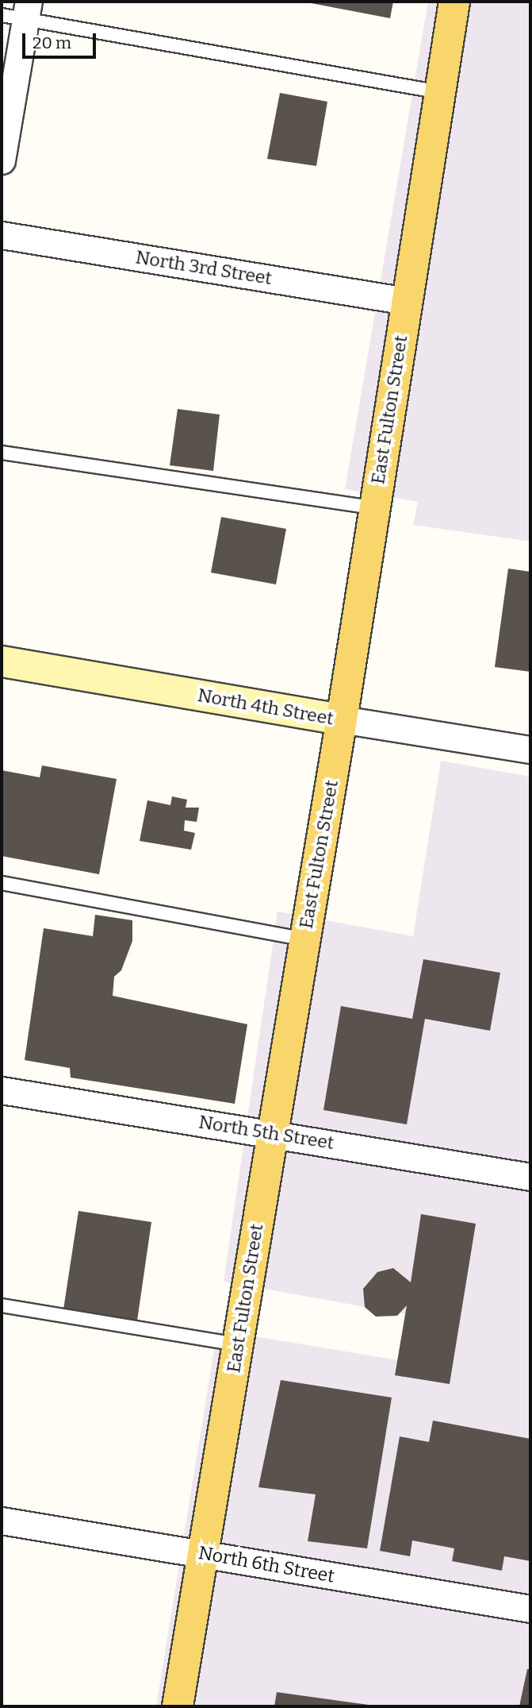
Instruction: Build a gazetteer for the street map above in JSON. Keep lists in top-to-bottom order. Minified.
{"streets":{"main road":["East Fulton Street","North 4th Street"],"street":["North 3rd Street","North 5th Street","North 6th Street"]},"crossings":[["North 3rd Street","East Fulton Street"],["East Fulton Street","North 4th Street"],["East Fulton Street","North 5th Street"],["East Fulton Street","North 6th Street"]],"scale_bar":"20 m"}
